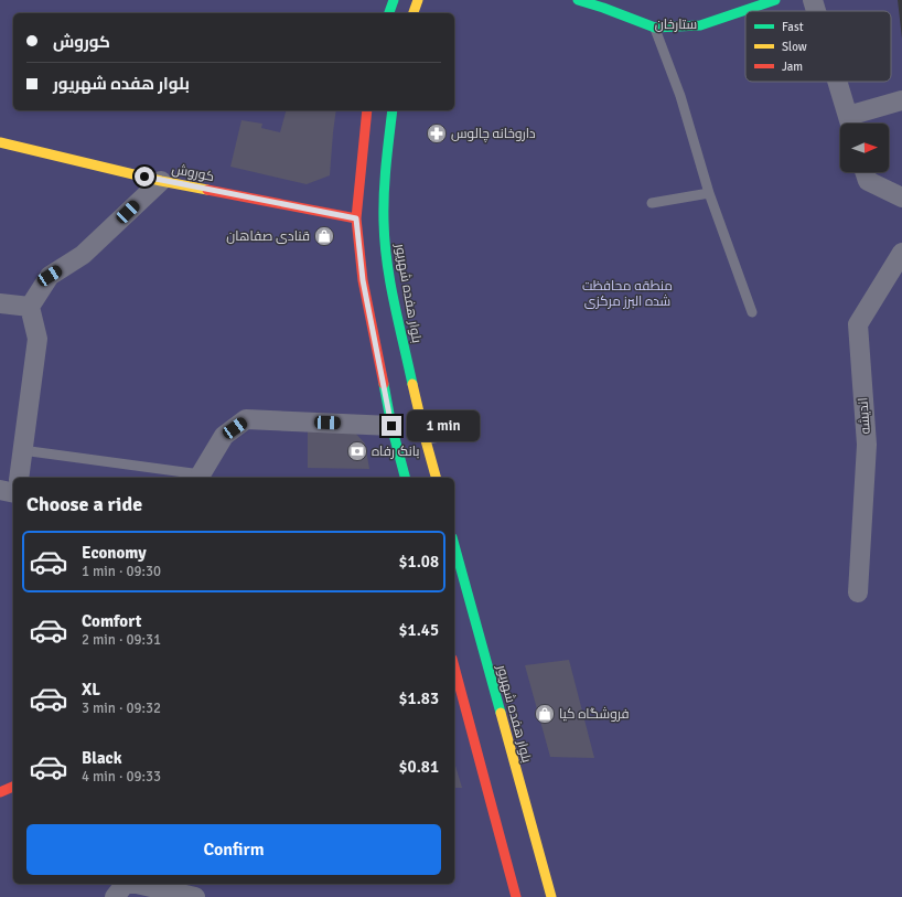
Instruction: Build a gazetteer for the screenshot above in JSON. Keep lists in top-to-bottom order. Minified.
{"streets":{"main road":["ستارخان","کوروش","بلوار هفده شهریور"],"street":["اندیشه"]},"parks":["منطقه محافظت شده البرز مرکزی"],"places":{"pharmacy":["داروخانه چالوس"],"shop":["قنادی صفاهان","فروشگاه کیا"],"bank":["بانک رفاه"]},"legend":["Fast","Slow","Jam"],"north":"right","page":{"banner":["کوروش","بلوار هفده شهریور"],"bubble":"1 min","heading":"Choose a ride","list":[{"name":"Economy","note":"1 min · 09:30","value":"$1.08"},{"name":"Comfort","note":"2 min · 09:31","value":"$1.45"},{"name":"XL","note":"3 min · 09:32","value":"$1.83"},{"name":"Black","note":"4 min · 09:33","value":"$0.81"}],"buttons":"Confirm"}}
